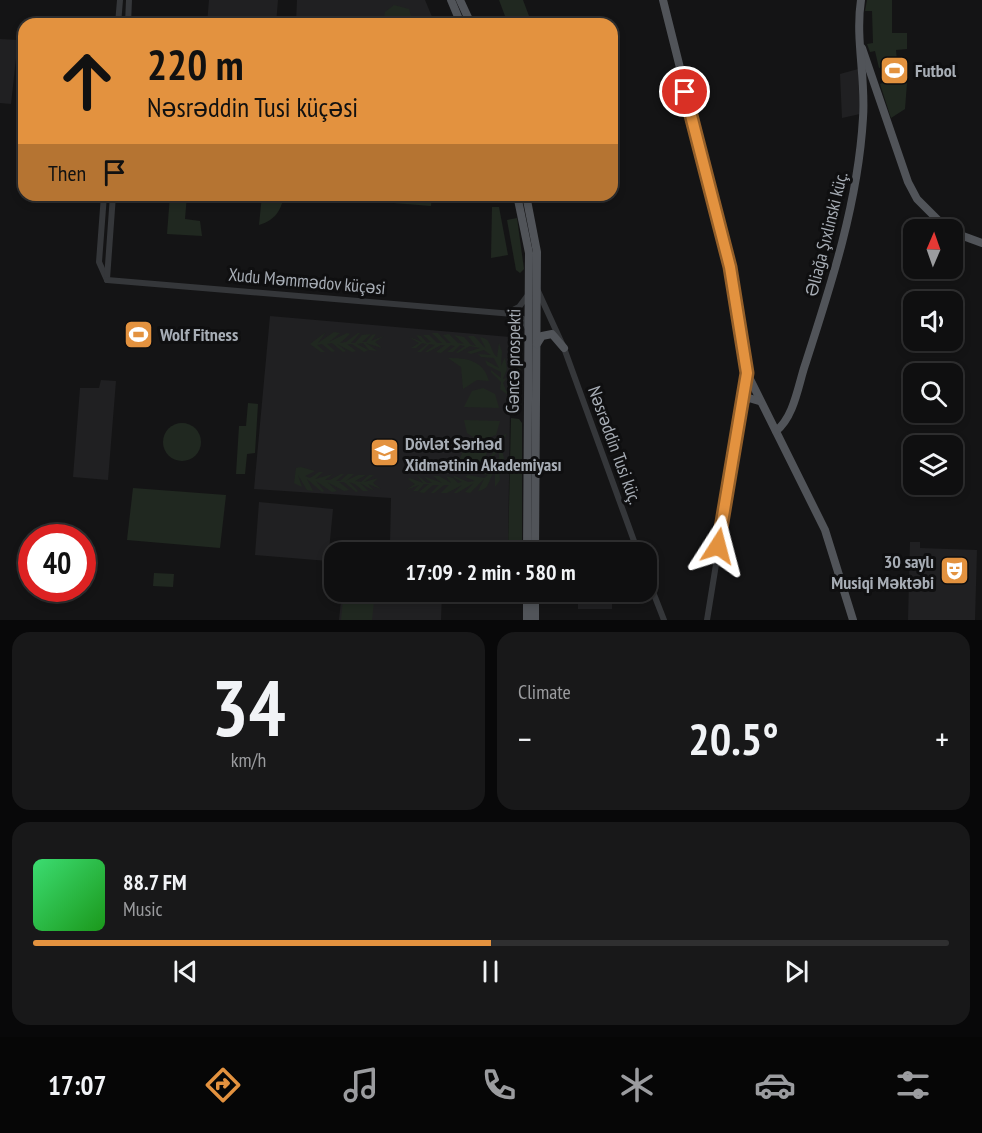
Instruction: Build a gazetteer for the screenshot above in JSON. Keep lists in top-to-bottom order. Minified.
{"streets":{"main road":["Əliağa Şıxlinski küç.","Gəncə prospekti"],"street":["Xudu Məmmədov küçəsi","Nəsrəddin Tusi küç."]},"crossings":[["Gəncə prospekti","Nəsrəddin Tusi küç."]],"places":{"sports":["Futbol","Wolf Fitness"],"school or university":["Dövlət Sərhəd Xidmətinin Akademiyası"],"theatre":["30 saylı Musiqi Məktəbi"]},"north":"top","page":{"turn":["220 m","Nəsrəddin Tusi küçəsi"],"then":"Then","limit":"40","trip":"17:09 · 2 min · 580 m","tile":[["34","km/h"],"Climate"],"heat":["−","20.5°","+"],"song":["88.7 FM","Music"],"tabs":"17:07"}}
